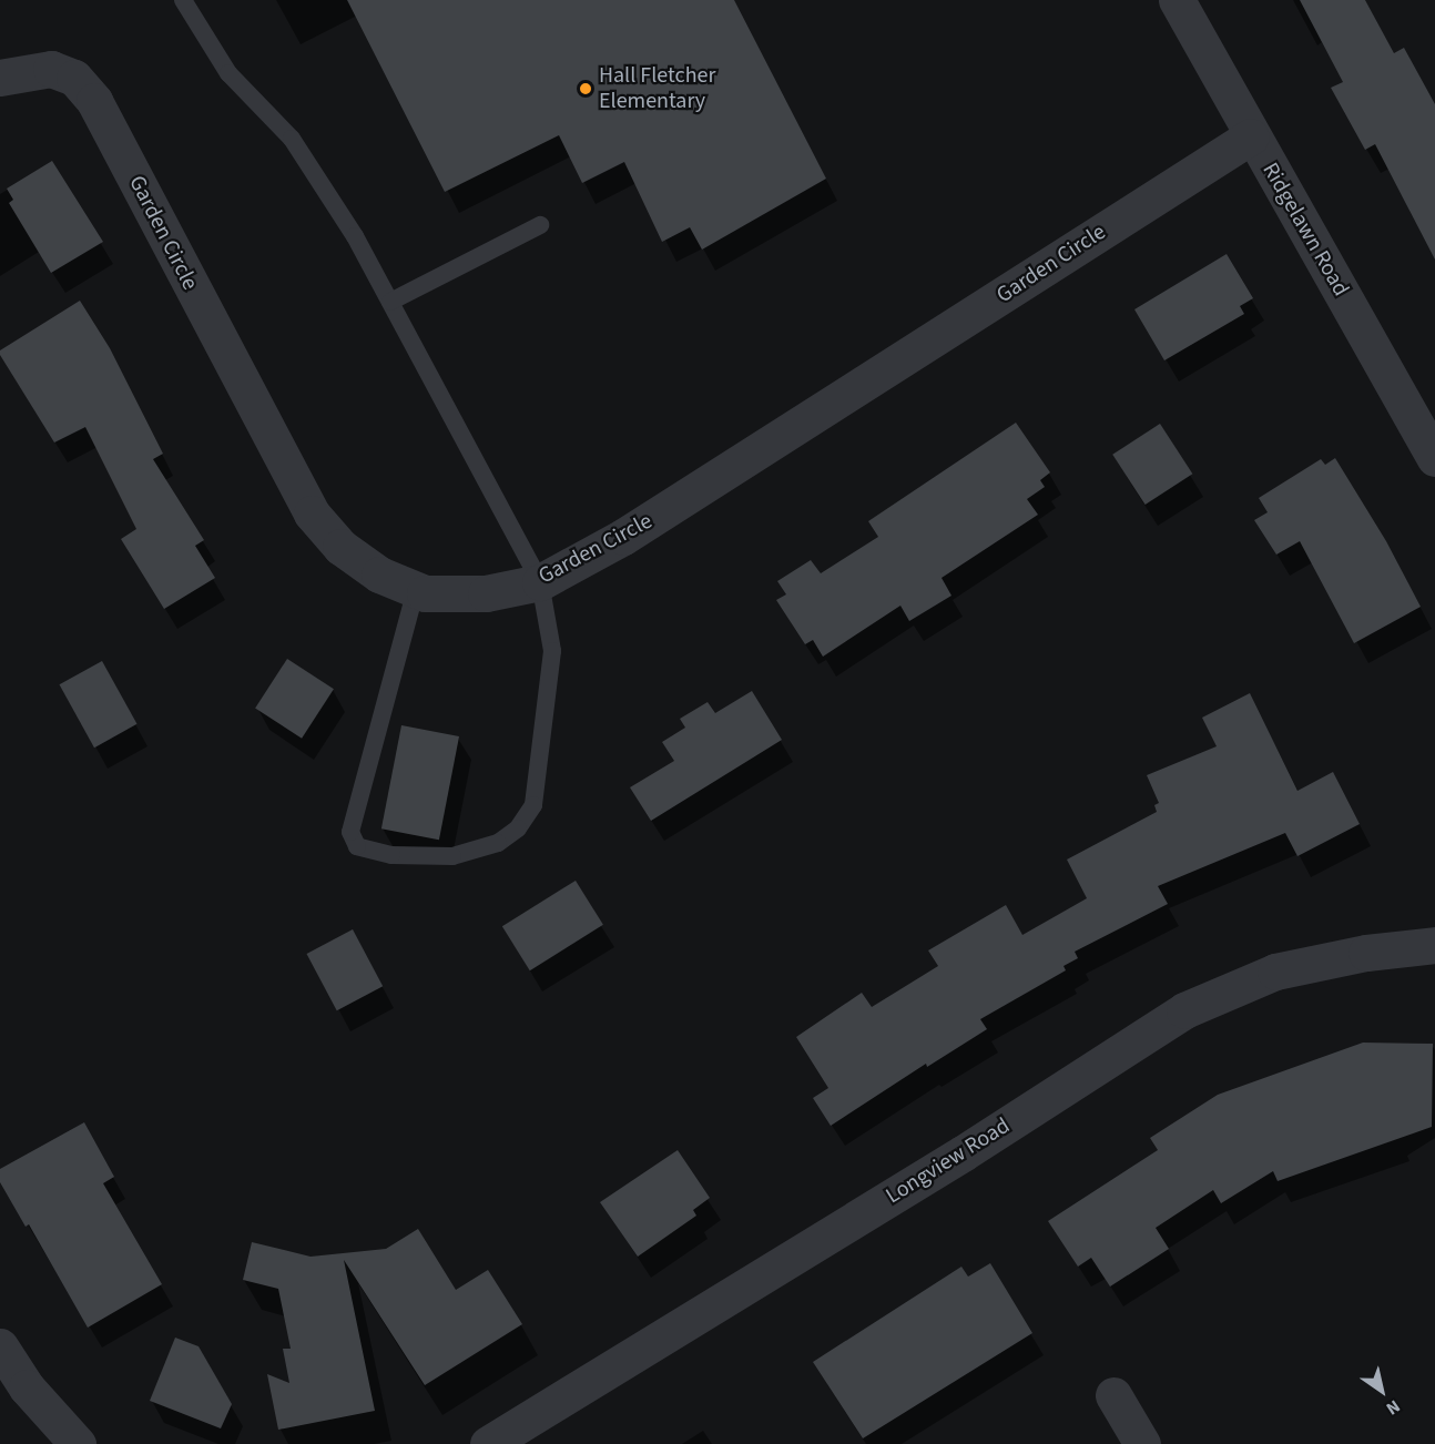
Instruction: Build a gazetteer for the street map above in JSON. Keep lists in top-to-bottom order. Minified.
{"streets":{"street":["Ridgelawn Road","Garden Circle","Longview Road"]},"crossings":[["Ridgelawn Road","Garden Circle"]],"places":["Hall Fletcher Elementary"],"north":"bottom right"}
